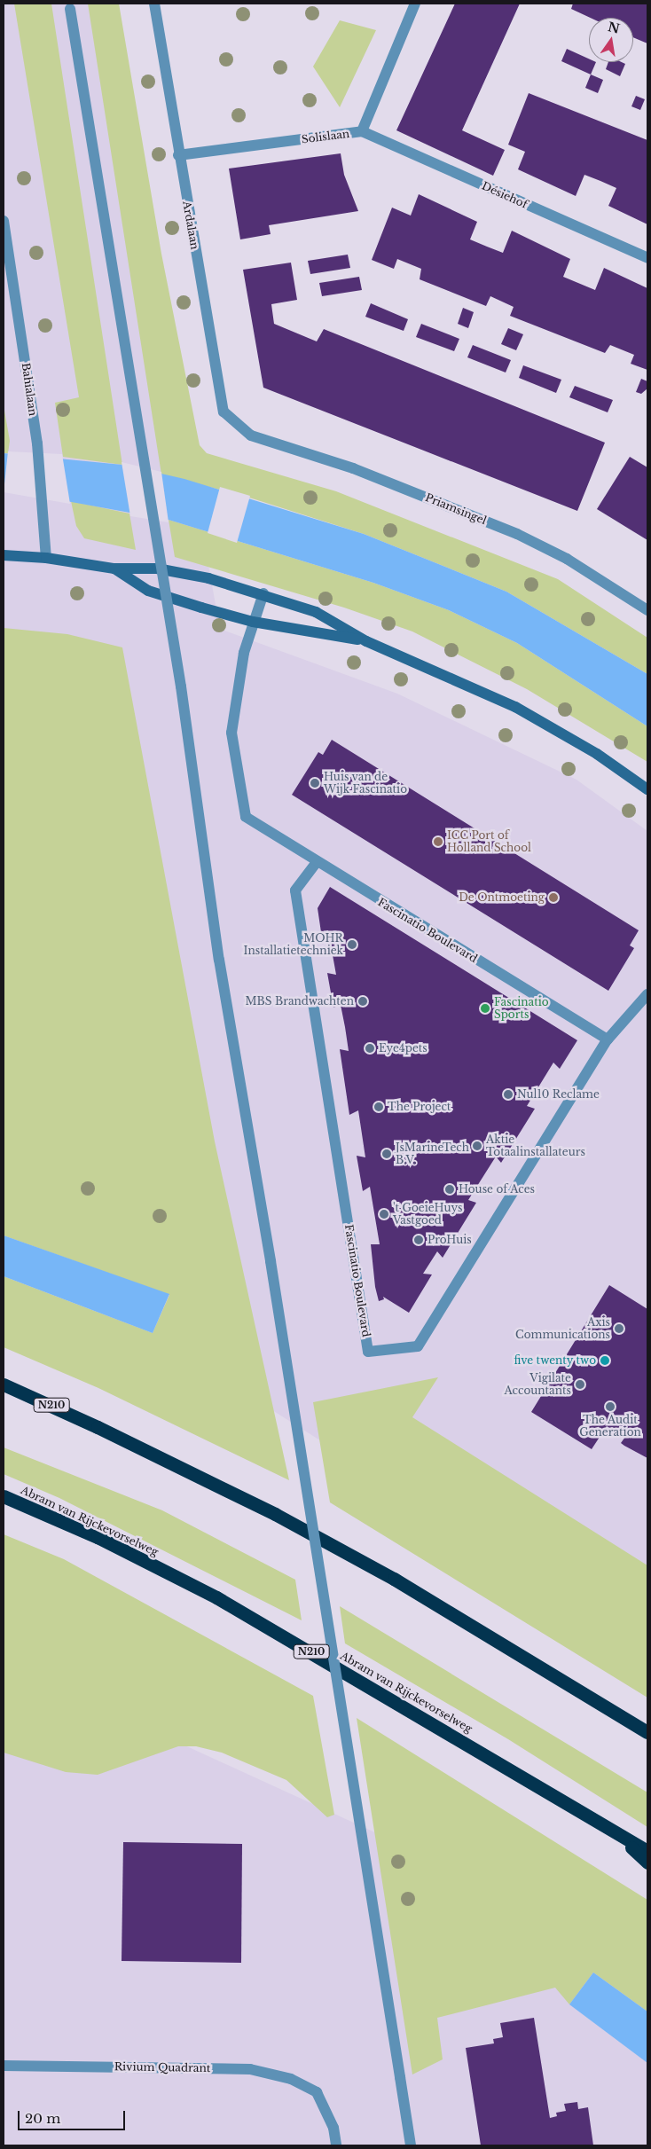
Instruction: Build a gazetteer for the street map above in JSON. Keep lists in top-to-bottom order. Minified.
{"streets":{"highway":["N210","Abram van Rijckevorselweg"],"street":["Solislaan","Désiehof","Ardalaan","Bahialaan","Priamsingel","Fascinatio Boulevard","Rivium Quadrant"]},"crossings":[["Solislaan","Désiehof"],["Solislaan","Ardalaan"],["Ardalaan","Priamsingel"]],"places":["Huis van de Wijk Fascinatio","ICC Port of Holland School","De Ontmoeting","MOHR Installatietechniek","MBS Brandwachten","Fascinatio Sports","Eye4pets","Nul10 Reclame","The Project","Aktie Totaalinstallateurs","JsMarineTech B.V.","House of Aces","'t GoeieHuys Vastgoed","ProHuis","Axis Communications","five twenty two","Vigilate Accountants","The Audit Generation"],"scale_bar":"20 m","north":"top"}
